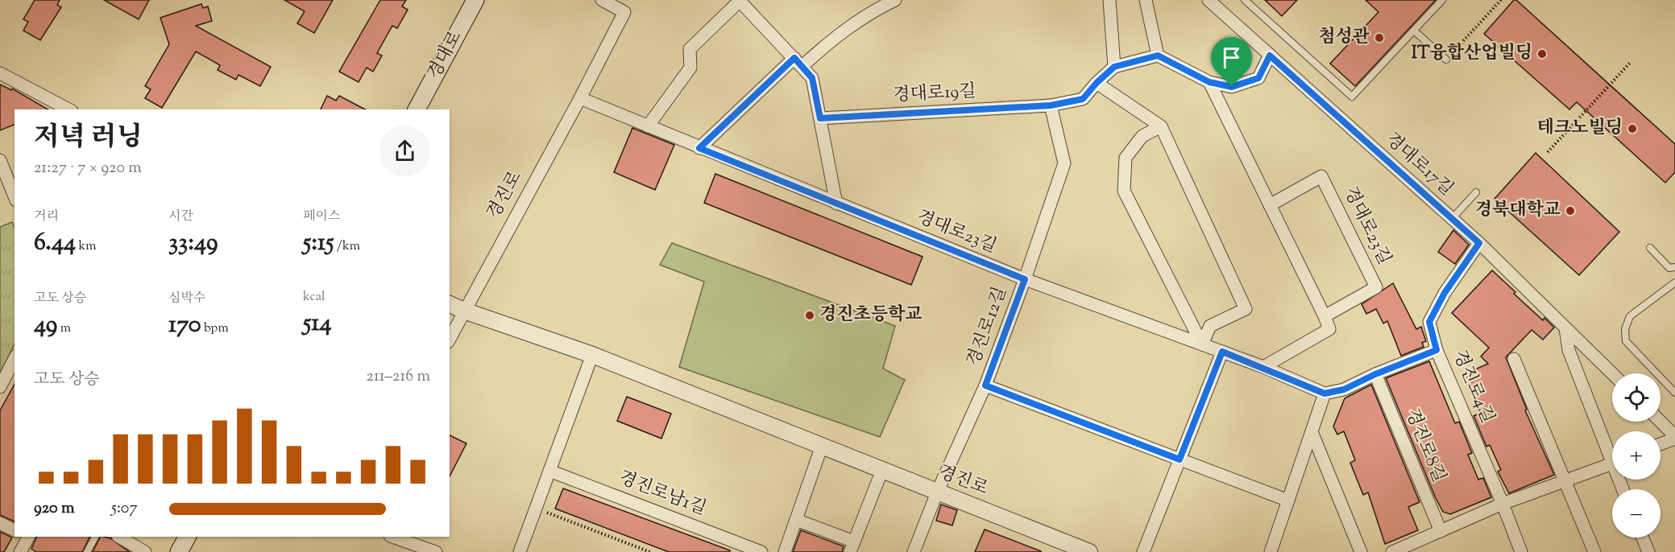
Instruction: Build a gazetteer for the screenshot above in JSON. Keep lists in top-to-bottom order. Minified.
{"streets":{"main road":["경대로"],"street":["경대로19길","경대로17길","경진로","경대로23길","경진로12길","경진로4길","경진로8길","경진로남1길"]},"crossings":[["경대로19길","경진로12길"],["경대로17길","경진로4길"],["경진로","경대로23길"],["경진로","경진로12길"],["경대로23길","경진로12길"]],"places":["첨성관","IT융합산업빌딩","테크노빌딩","경북대학교","경진초등학교"],"page":{"heading":["저녁 러닝","21:27 · 7 × 920 m"],"stats":[["거리","6.44 km"],["시간","33:49"],["페이스","5:15 /km"],["고도 상승","49 m"],["심박수","170 bpm"],["kcal","514"]],"chart":["고도 상승","211–216 m"],"map_buttons":["+","−"],"list":[{"name":"920 m","note":"5:07"}]}}
